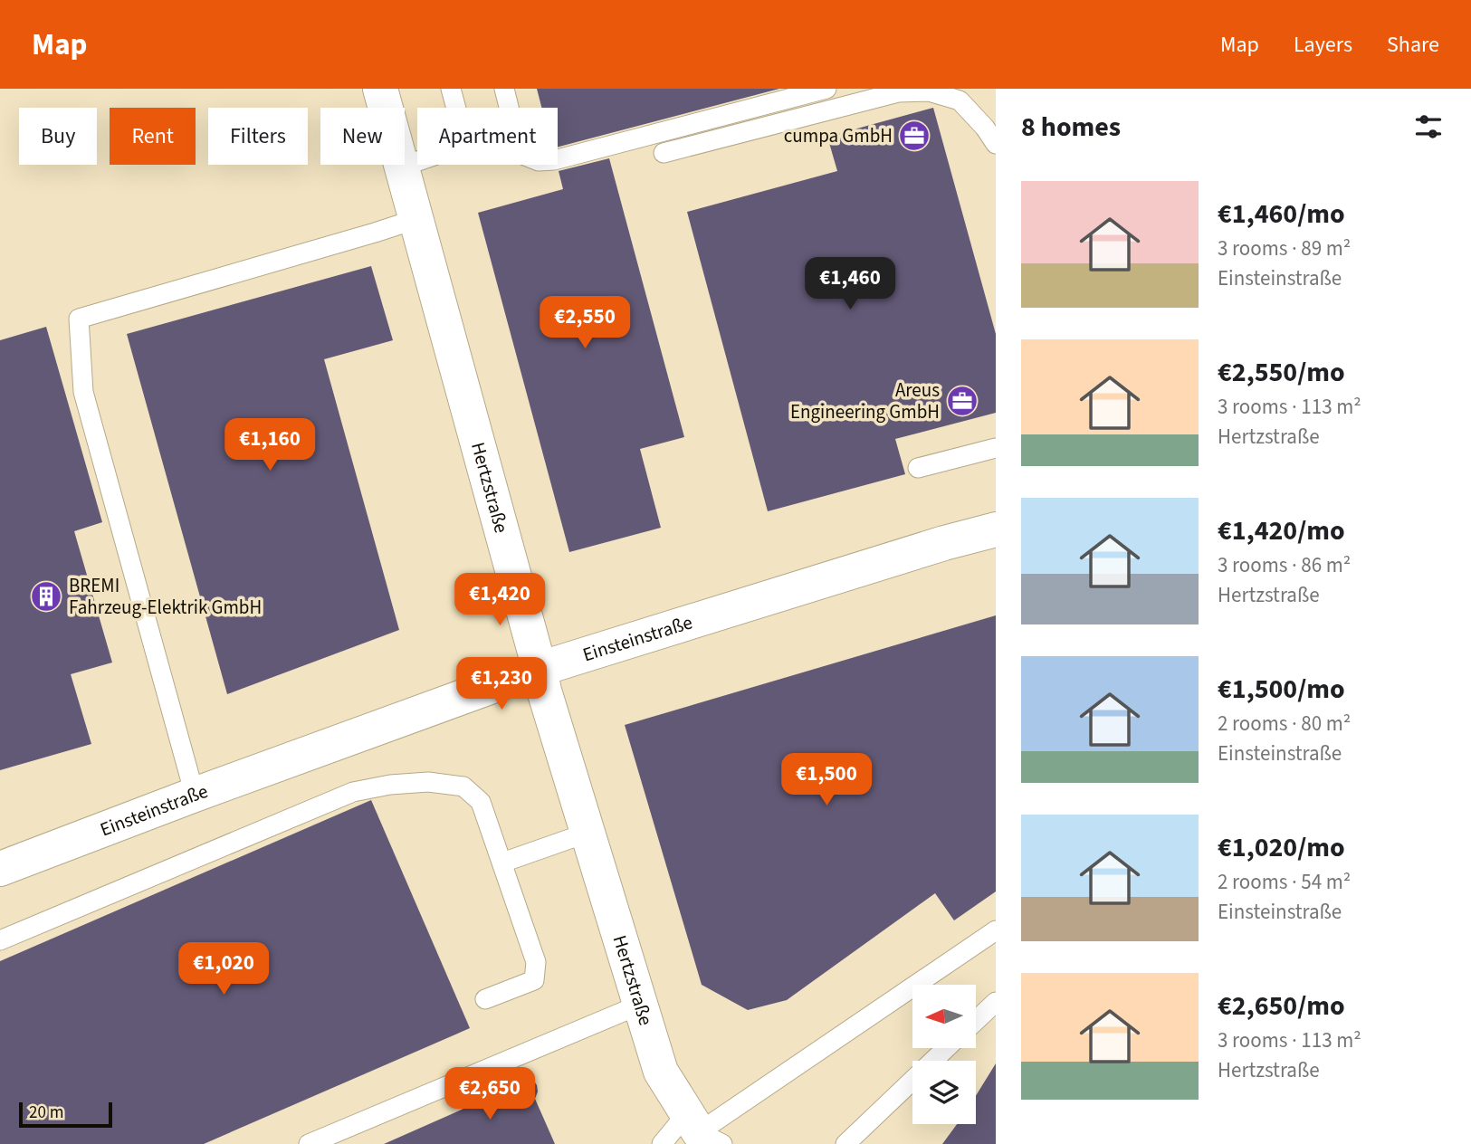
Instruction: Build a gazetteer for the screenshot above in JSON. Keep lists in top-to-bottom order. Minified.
{"streets":{"street":["Hertzstraße","Einsteinstraße"]},"crossings":[["Hertzstraße","Einsteinstraße"]],"places":{"office":["cumpa GmbH","Areus Engineering GmbH"],"building":["BREMI Fahrzeug-Elektrik GmbH"]},"scale_bar":"20 m","north":"left","page":{"header":"Map","nav":["Map","Layers","Share"],"heading":"8 homes","chip":["Buy","Rent","Filters","New","Apartment"],"list":[{"name":"€1,460/mo","note":"3 rooms · 89 m² · Einsteinstraße"},{"name":"€2,550/mo","note":"3 rooms · 113 m² · Hertzstraße"},{"name":"€1,420/mo","note":"3 rooms · 86 m² · Hertzstraße"},{"name":"€1,500/mo","note":"2 rooms · 80 m² · Einsteinstraße"},{"name":"€1,020/mo","note":"2 rooms · 54 m² · Einsteinstraße"},{"name":"€2,650/mo","note":"3 rooms · 113 m² · Hertzstraße"}],"price":["€1,460","€2,550","€1,160","€1,420","€1,230","€1,500","€1,020","€2,650"],"scale":"20 m"}}
